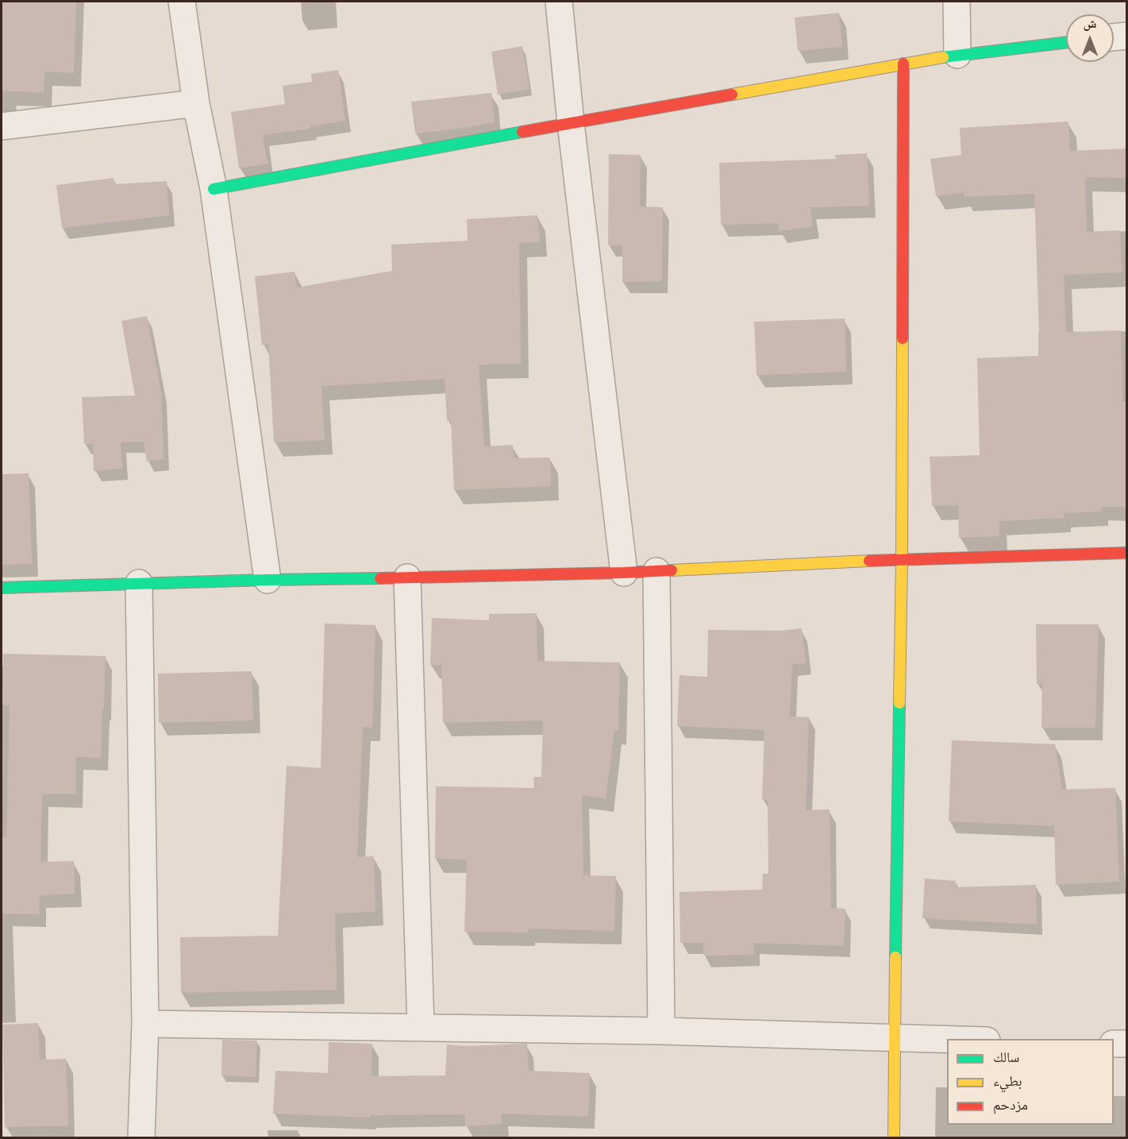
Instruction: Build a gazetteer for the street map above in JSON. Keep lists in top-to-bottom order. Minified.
{"legend":["سالك","بطيء","مزدحم"],"north":"top"}
